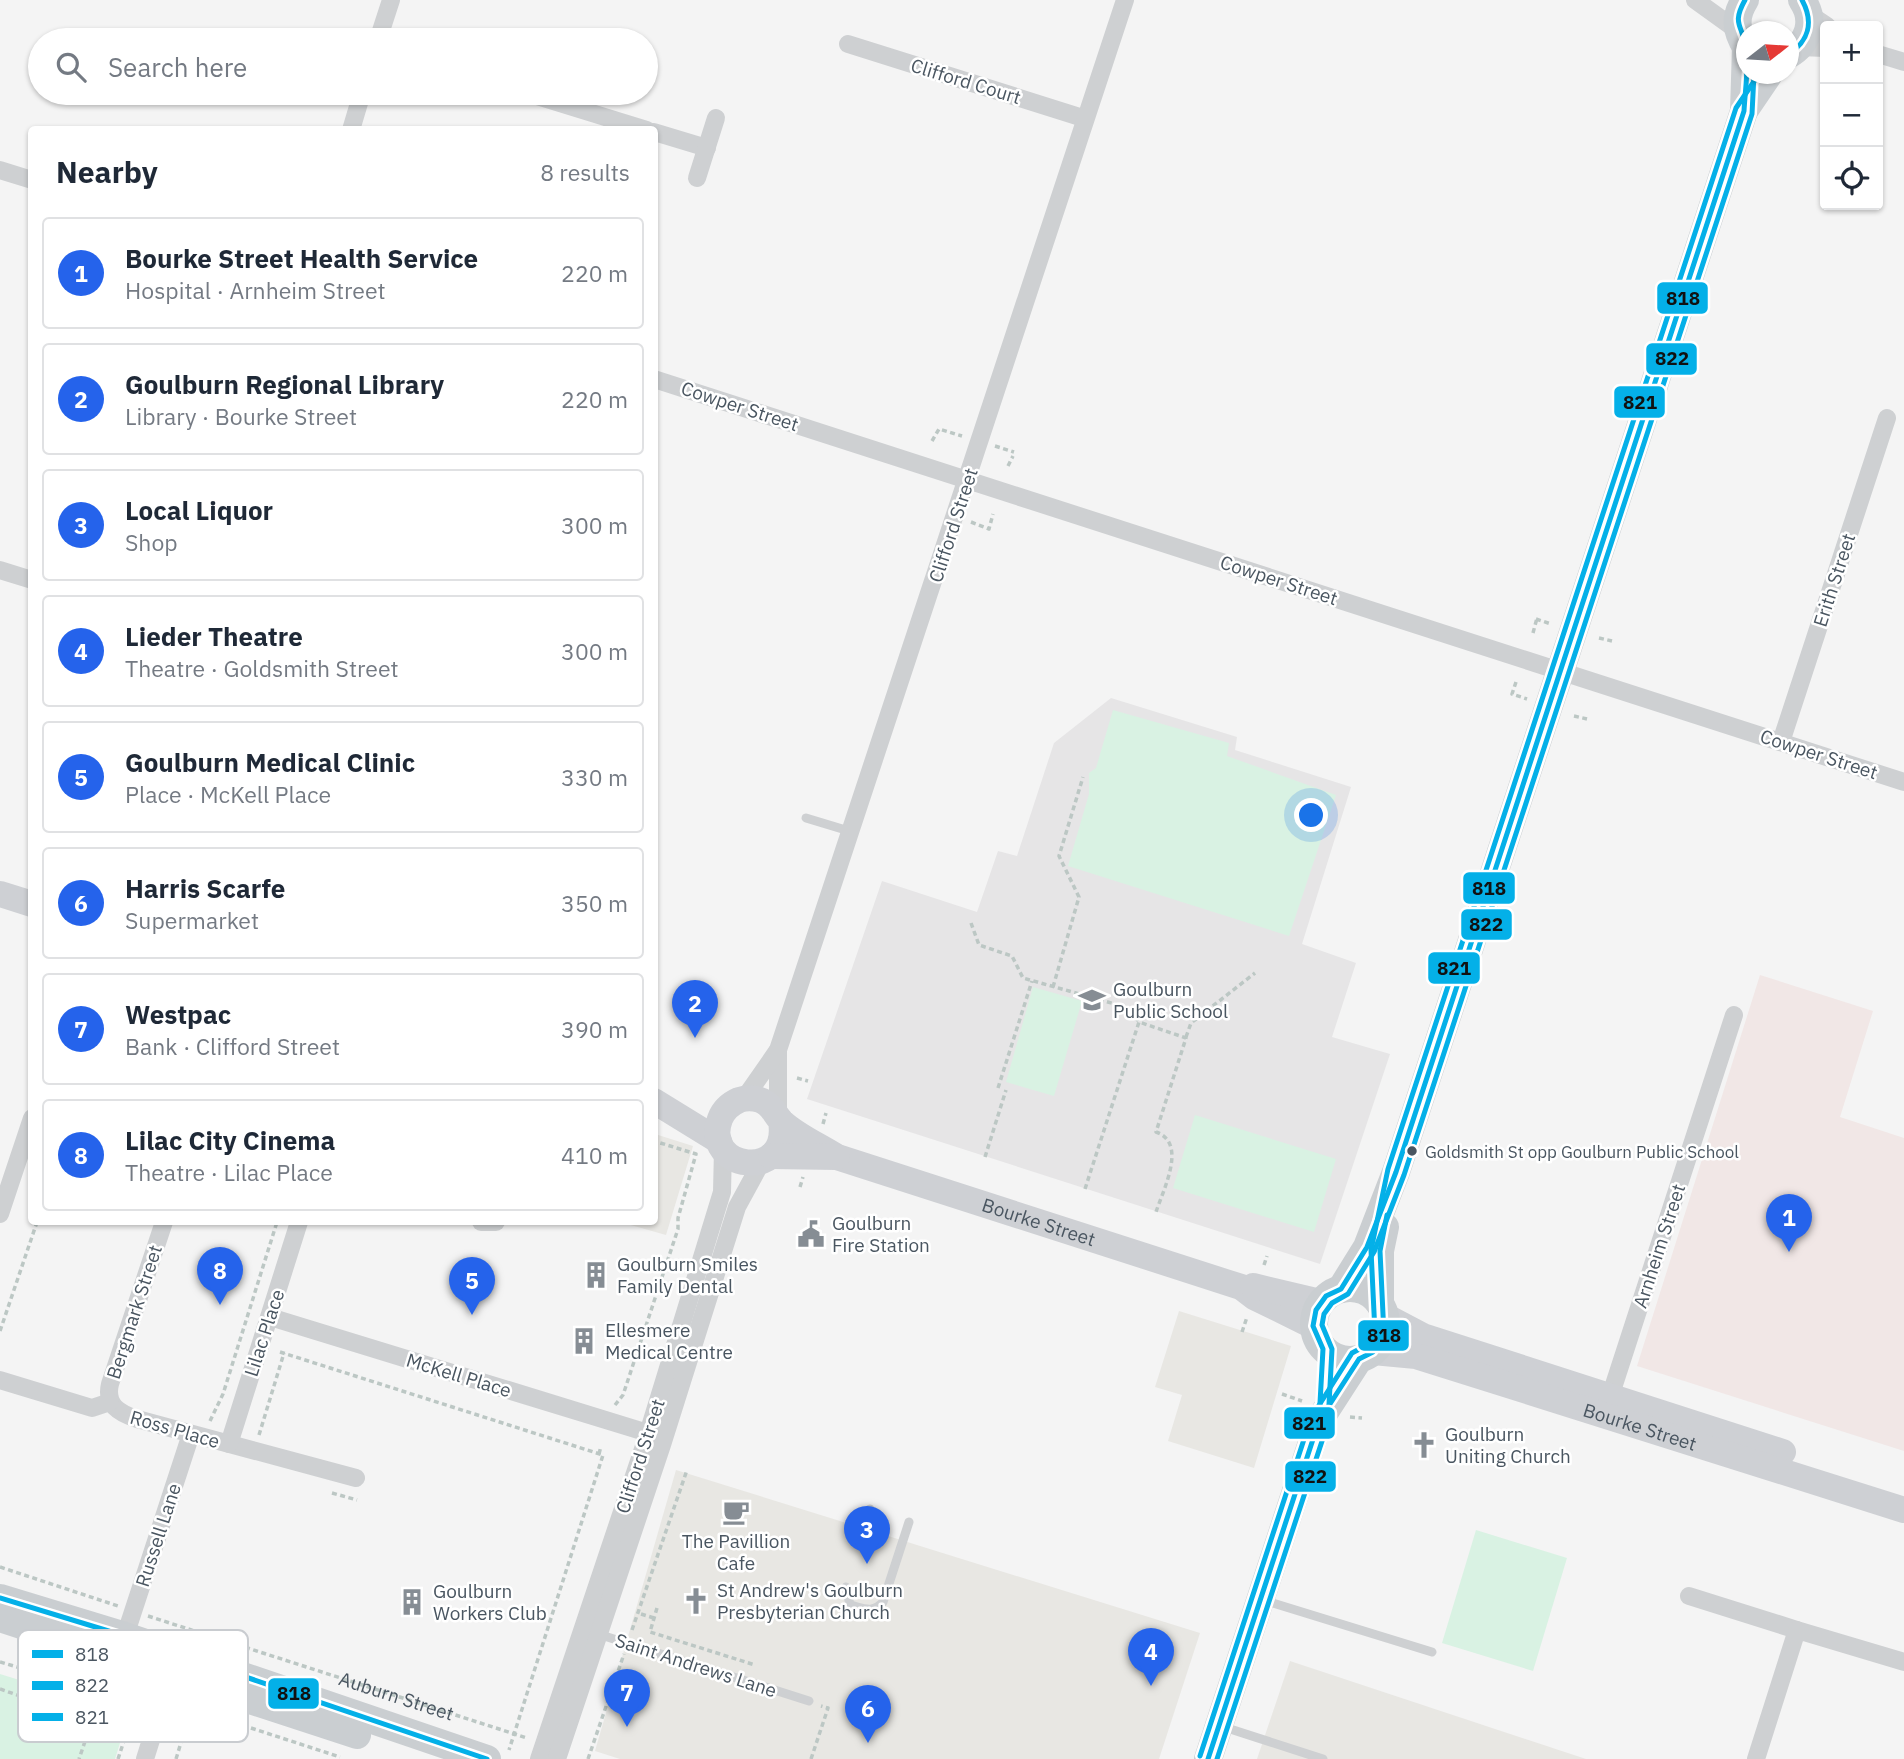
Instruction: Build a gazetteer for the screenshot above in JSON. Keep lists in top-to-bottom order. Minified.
{"streets":{"main road":["Bourke Street","Auburn Street"],"street":["Clifford Court","Cowper Street","Clifford Street","Erith Street","Arnheim Street","Bergmark Street","Lilac Place","McKell Place","Ross Place","Russell Lane"],"lane":["Saint Andrews Lane"]},"crossings":[["Clifford Court","Clifford Street"],["Cowper Street","Clifford Street"],["Cowper Street","Erith Street"],["Clifford Street","Bourke Street"],["Clifford Street","McKell Place"],["Clifford Street","Saint Andrews Lane"],["Clifford Street","Auburn Street"],["Bourke Street","Arnheim Street"],["Bergmark Street","Ross Place"],["Lilac Place","McKell Place"],["Lilac Place","Ross Place"],["Lilac Place","Russell Lane"],["Ross Place","Russell Lane"],["Russell Lane","Auburn Street"]],"places":{"school or university":["Goulburn Public School"],"other":["Goldsmith St opp Goulburn Public School"],"public building":["Goulburn Fire Station"],"building":["Goulburn Smiles Family Dental","Ellesmere Medical Centre","Goulburn Workers Club"],"church":["Goulburn Uniting Church","St Andrew's Goulburn Presbyterian Church"],"cafe":["The Pavillion Cafe"]},"lines":["transit line 818","transit line 822","transit line 821"],"legend":["818","822","821"],"north":"right","page":{"map_buttons":["+","−"],"search":"Search here","heading":["Nearby","8 results"],"list":[{"mark":"1","name":"Bourke Street Health Service","note":"Hospital · Arnheim Street","value":"220 m"},{"mark":"2","name":"Goulburn Regional Library","note":"Library · Bourke Street","value":"220 m"},{"mark":"3","name":"Local Liquor","note":"Shop","value":"300 m"},{"mark":"4","name":"Lieder Theatre","note":"Theatre · Goldsmith Street","value":"300 m"},{"mark":"5","name":"Goulburn Medical Clinic","note":"Place · McKell Place","value":"330 m"},{"mark":"6","name":"Harris Scarfe","note":"Supermarket","value":"350 m"},{"mark":"7","name":"Westpac","note":"Bank · Clifford Street","value":"390 m"},{"mark":"8","name":"Lilac City Cinema","note":"Theatre · Lilac Place","value":"410 m"}],"pins":["2","1","8","5","3","4","7","6"]}}
